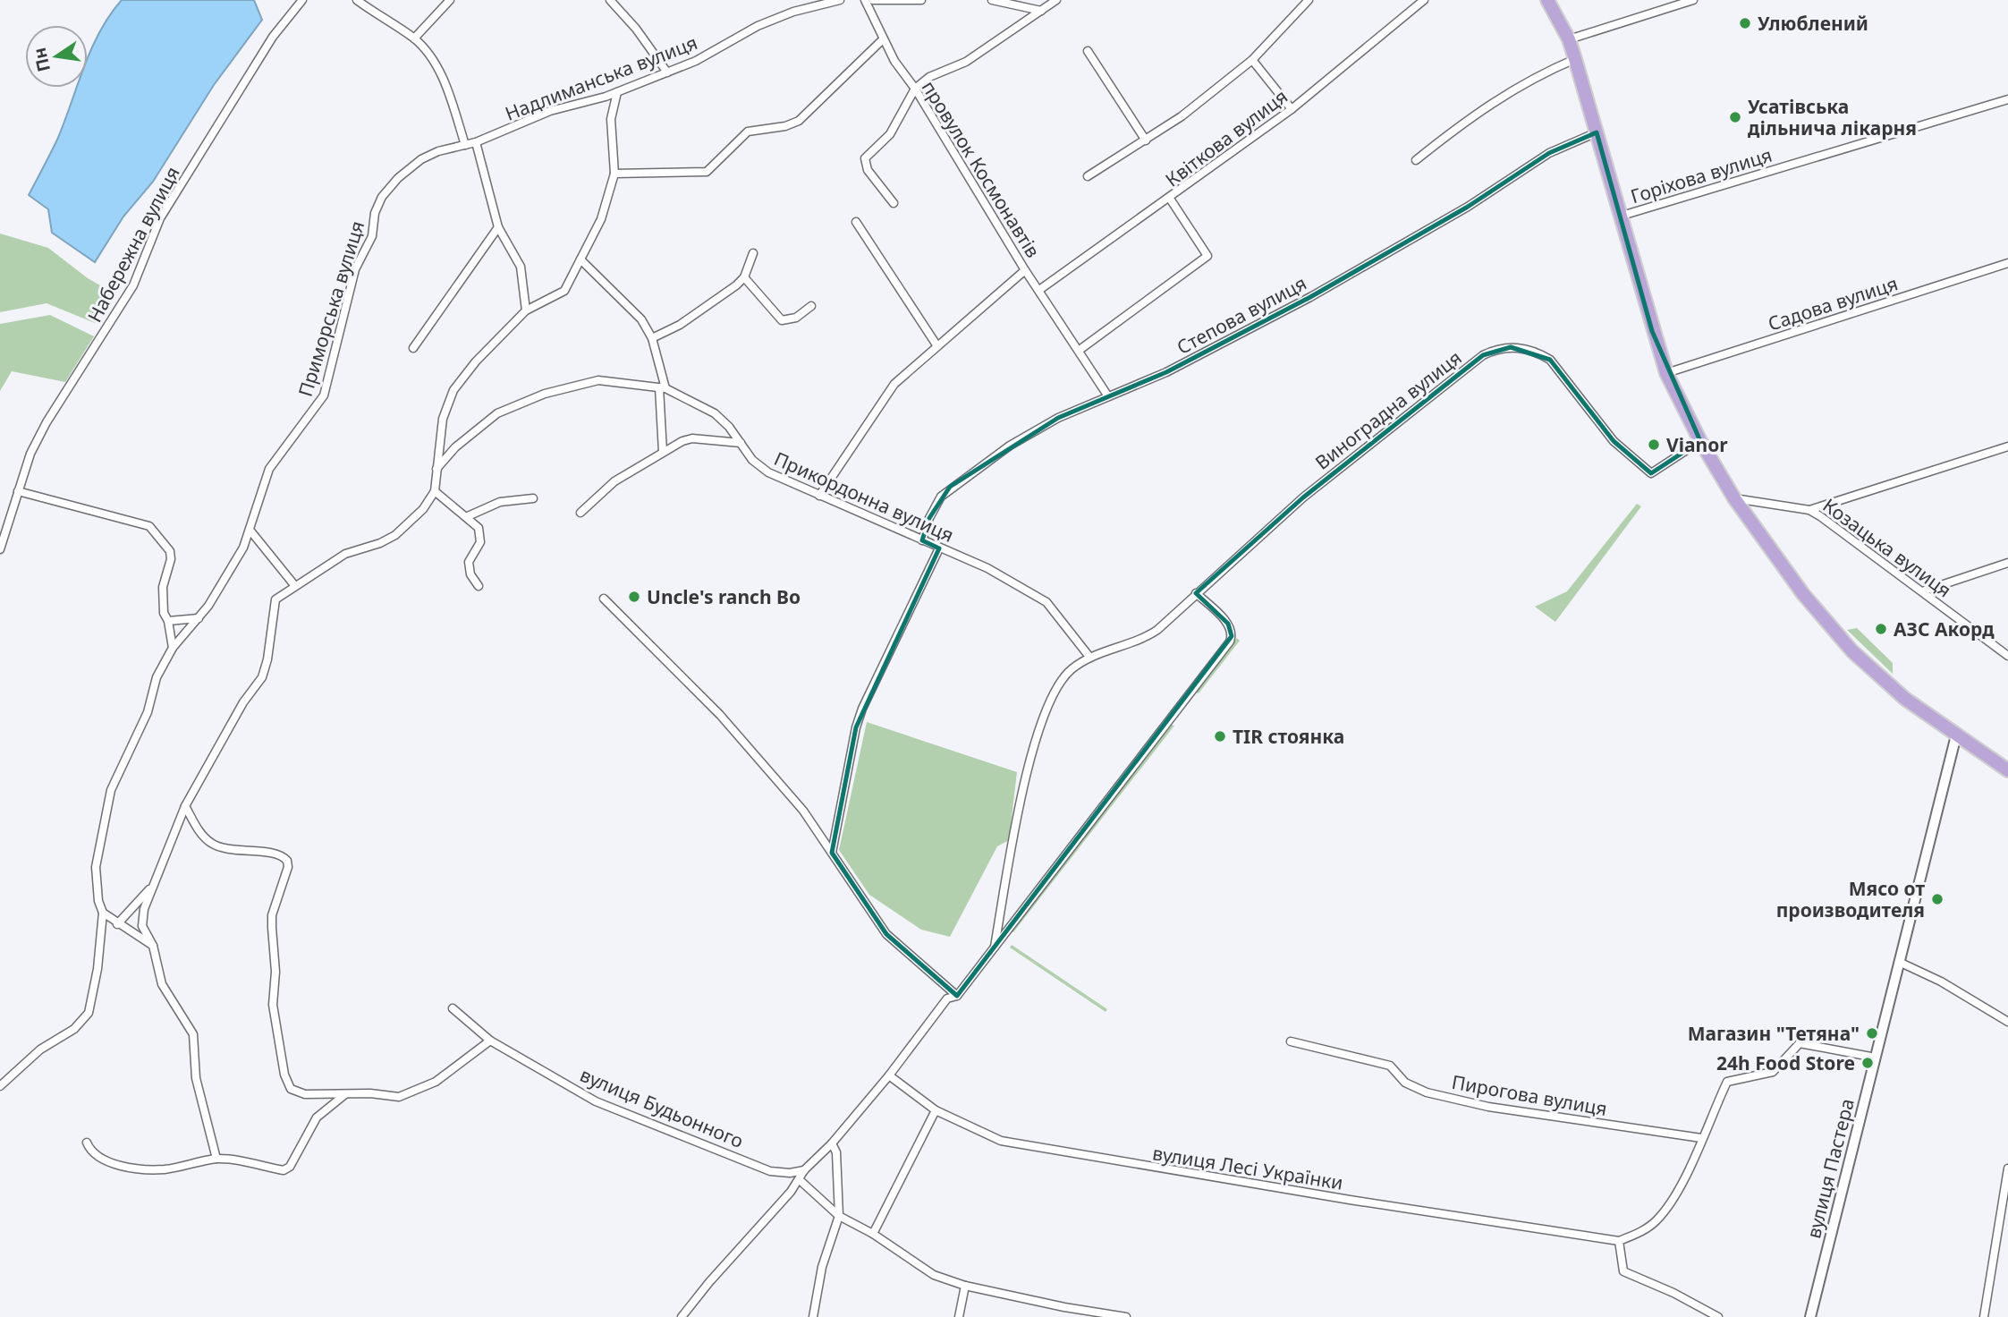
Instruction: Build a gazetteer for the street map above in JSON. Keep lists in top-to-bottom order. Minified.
{"streets":{"street":["Надлиманська вулиця","Квіткова вулиця","провулок Космонавтів","Горіхова вулиця","Набережна вулиця","Садова вулиця","Приморська вулиця","Степова вулиця","Виноградна вулиця","Прикордонна вулиця","Козацька вулиця","Пирогова вулиця","вулиця Будьонного","вулиця Лесі Українки","вулиця Пастера"]},"crossings":[["Надлиманська вулиця","Приморська вулиця"],["Квіткова вулиця","провулок Космонавтів"],["провулок Космонавтів","Степова вулиця"],["Степова вулиця","Прикордонна вулиця"],["Виноградна вулиця","Прикордонна вулиця"]],"places":["Улюблений","Усатівська дільнича лікарня","Vianor","Uncle's ranch Bo","АЗС Акорд","TIR стоянка","Мясо от производителя","Магазин \"Тетяна\"","24h Food Store"],"north":"left"}
